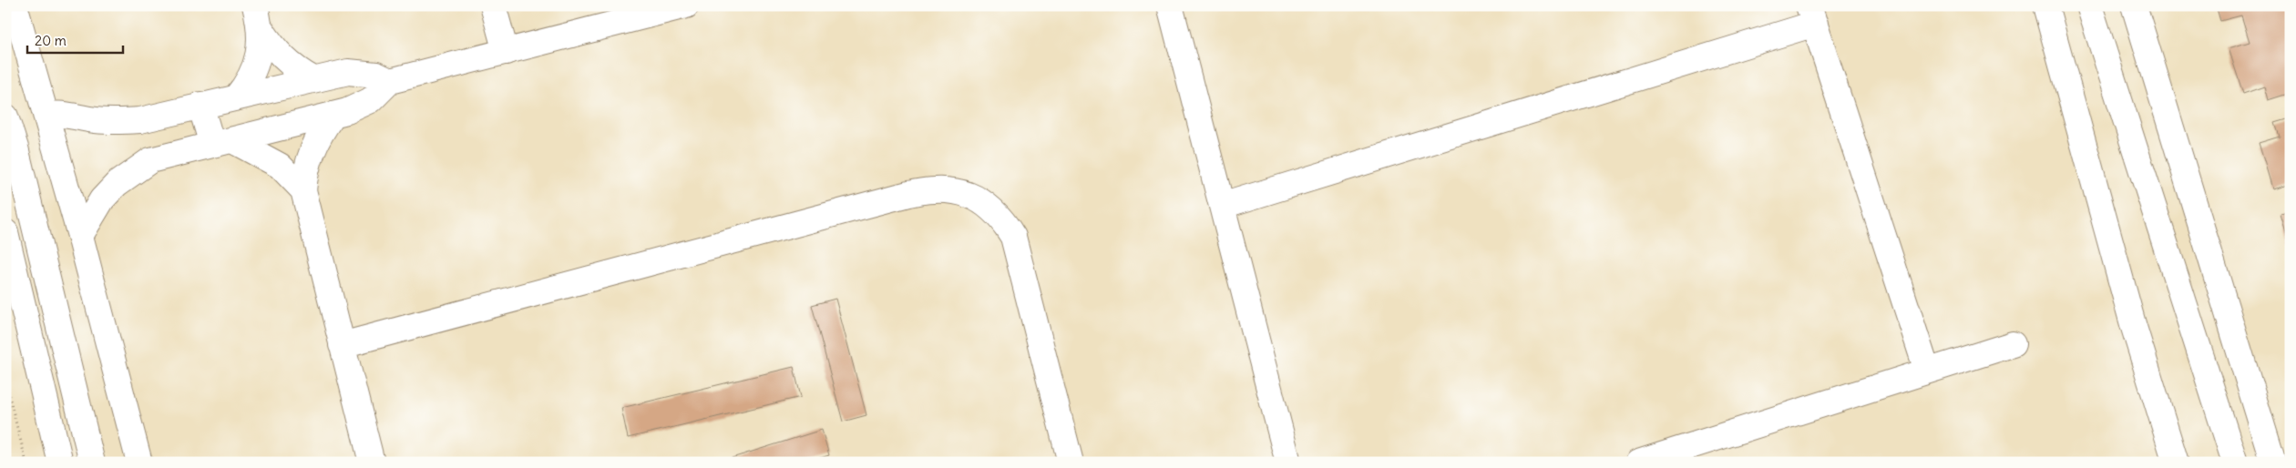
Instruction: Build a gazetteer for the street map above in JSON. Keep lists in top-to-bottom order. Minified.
{"scale_bar":"20 m"}
